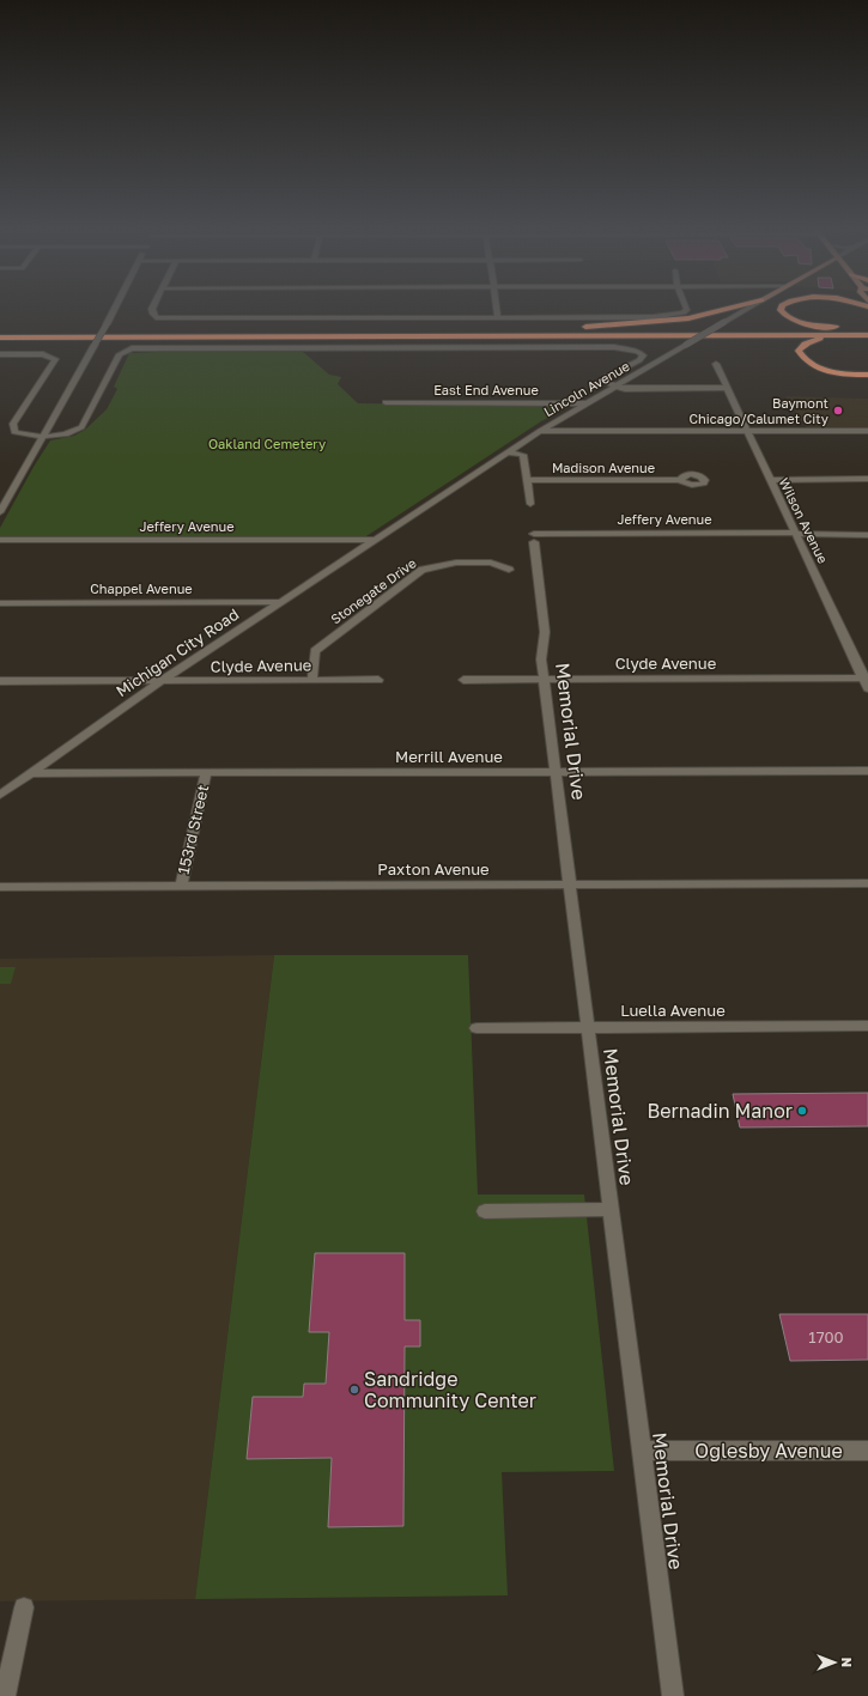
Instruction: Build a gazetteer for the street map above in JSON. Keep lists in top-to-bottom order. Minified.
{"streets":{"street":["Lincoln Avenue","East End Avenue","Madison Avenue","Jeffery Avenue","Wilson Avenue","Chappel Avenue","Stonegate Drive","Michigan City Road","Clyde Avenue","Memorial Drive","Merrill Avenue","153rd Street","Paxton Avenue","Luella Avenue","Oglesby Avenue"]},"crossings":[["Lincoln Avenue","East End Avenue"],["Lincoln Avenue","Jeffery Avenue"],["Lincoln Avenue","Michigan City Road"],["Jeffery Avenue","Wilson Avenue"],["Jeffery Avenue","Michigan City Road"],["Jeffery Avenue","Memorial Drive"],["Wilson Avenue","Clyde Avenue"],["Chappel Avenue","Michigan City Road"],["Stonegate Drive","Clyde Avenue"],["Michigan City Road","Clyde Avenue"],["Michigan City Road","Merrill Avenue"],["Clyde Avenue","Memorial Drive"],["Memorial Drive","Merrill Avenue"],["Memorial Drive","Paxton Avenue"],["Memorial Drive","Luella Avenue"],["Memorial Drive","Oglesby Avenue"],["Merrill Avenue","153rd Street"],["153rd Street","Paxton Avenue"]],"parks":["Oakland Cemetery"],"places":["Baymont Chicago/Calumet City","Bernadin Manor","Sandridge Community Center"],"house_numbers":["1700"],"north":"right"}
